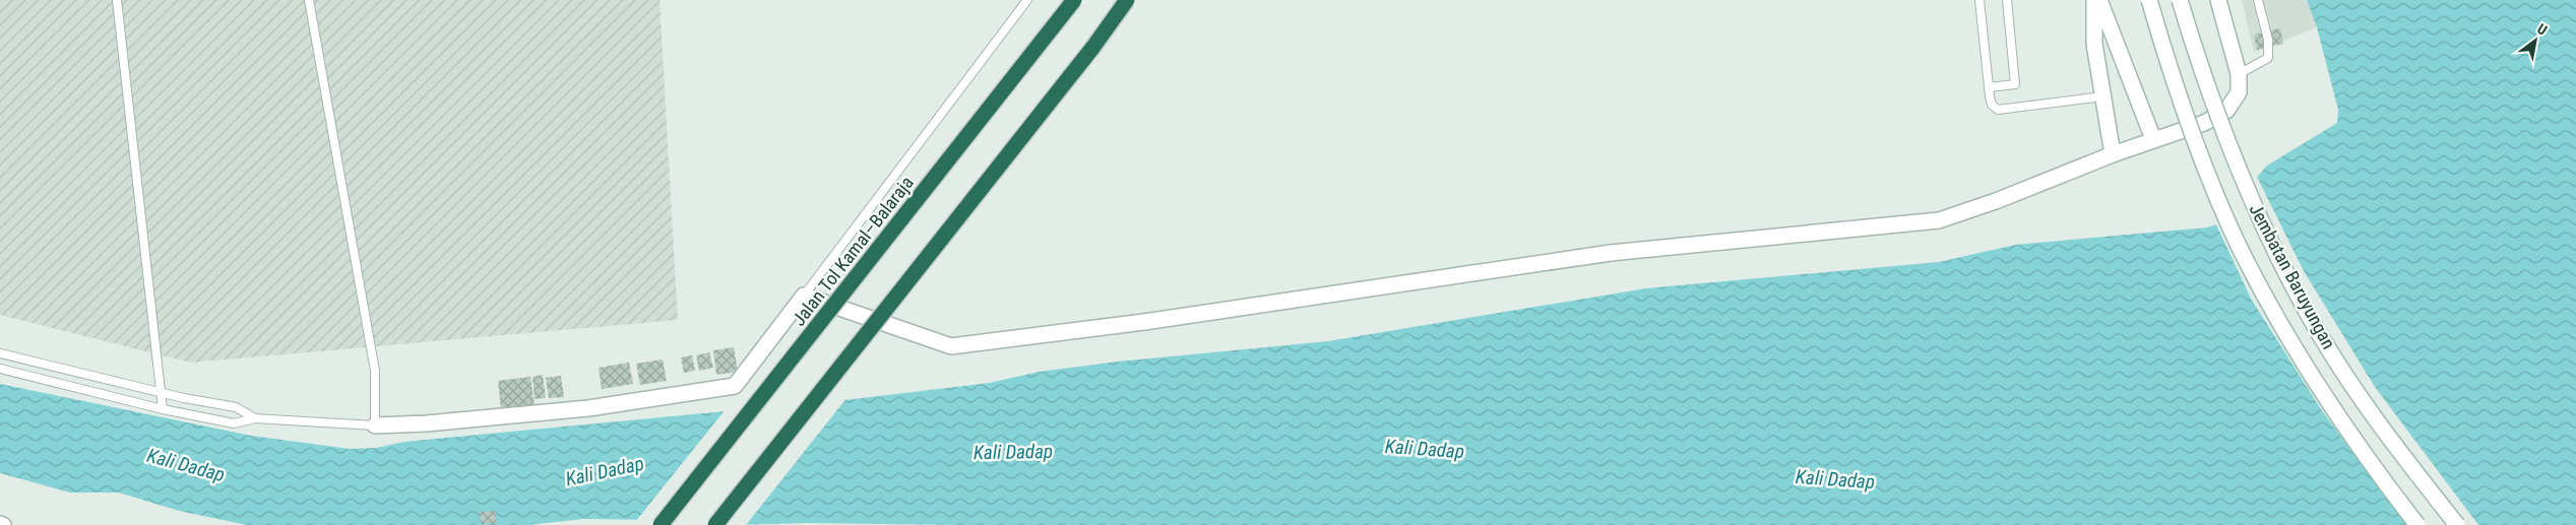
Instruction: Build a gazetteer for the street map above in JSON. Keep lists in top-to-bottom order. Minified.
{"streets":{"highway":["Jalan Tol Kamal–Balaraja"],"street":["Jembatan Baruyungan"]},"water":["Kali Dadap"],"north":"top right"}
